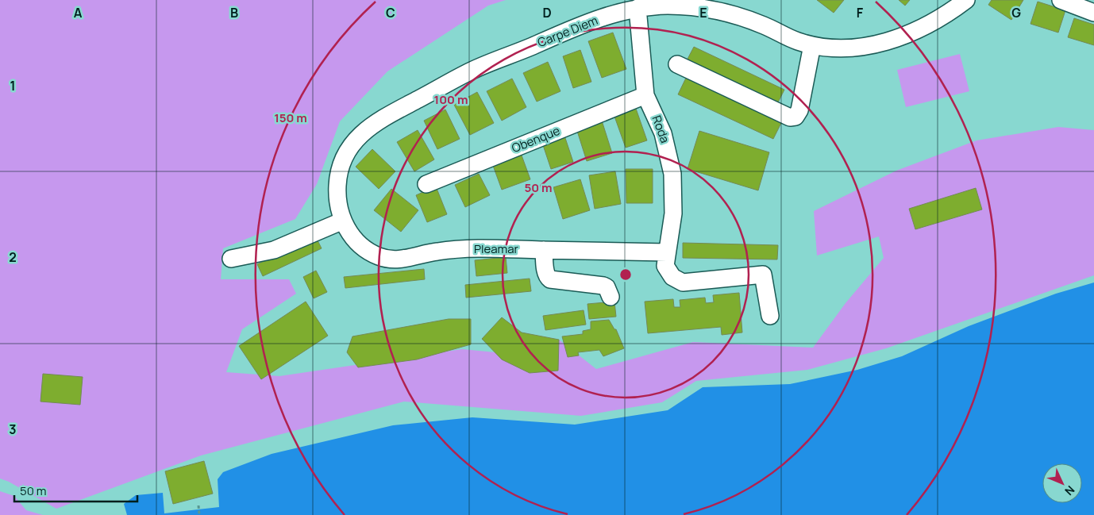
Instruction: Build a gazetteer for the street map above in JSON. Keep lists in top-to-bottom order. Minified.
{"streets":{"street":["Carpe Diem","Roda","Obenque","Pleamar"]},"crossings":[["Carpe Diem","Roda"],["Carpe Diem","Pleamar"],["Roda","Obenque"],["Roda","Pleamar"]],"scale_bar":"50 m","north":"bottom right","grid":{"columns":["A","B","C","D","E","F","G"],"rows":["1","2","3"]},"rings":["100 m","150 m","50 m"]}
